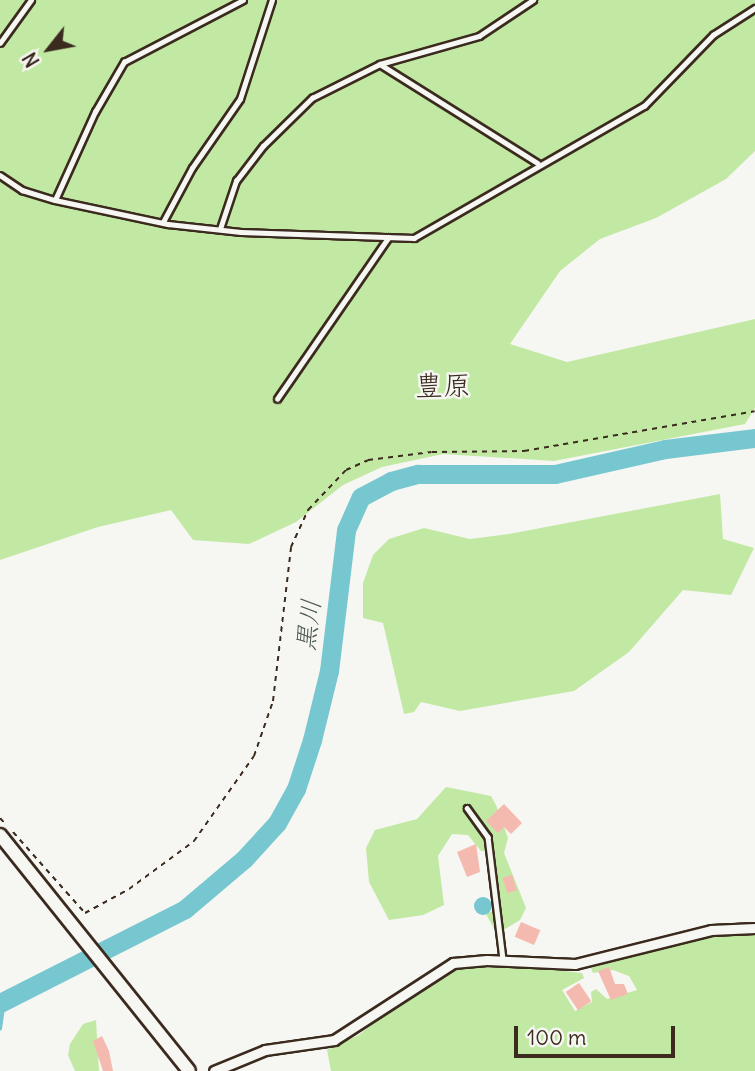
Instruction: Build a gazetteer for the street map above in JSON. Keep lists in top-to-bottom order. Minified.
{"districts":["豊原"],"water":["黒川"],"scale_bar":"100 m","north":"bottom left"}
